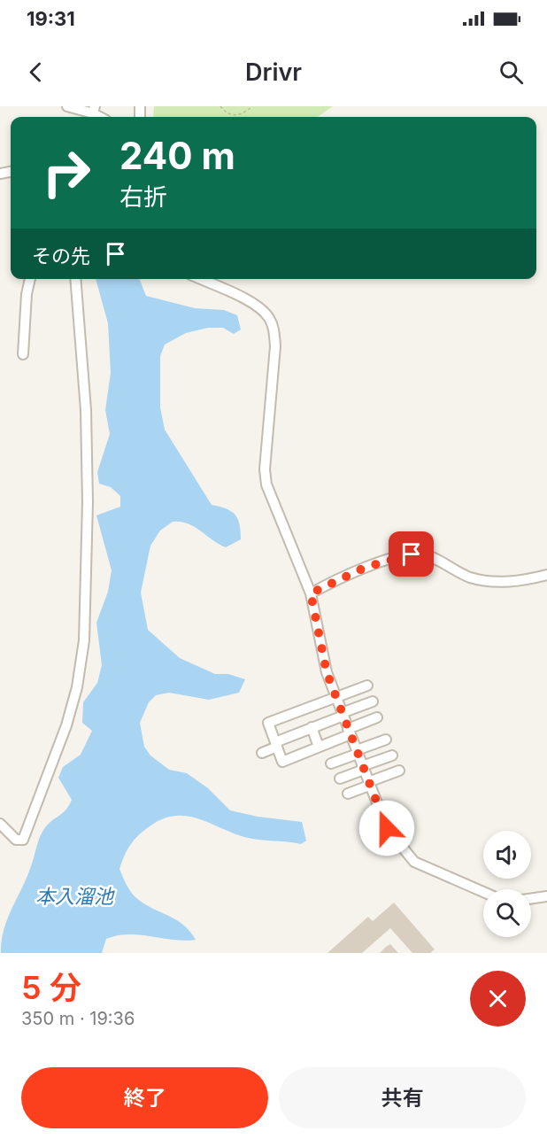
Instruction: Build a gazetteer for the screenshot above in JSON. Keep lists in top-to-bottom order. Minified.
{"water":["本入溜池"],"page":{"status":"19:31","header":"Drivr","turn":["240 m","右折"],"then":"その先","heading":["5 分","350 m · 19:36"],"buttons":["終了","共有"]}}
